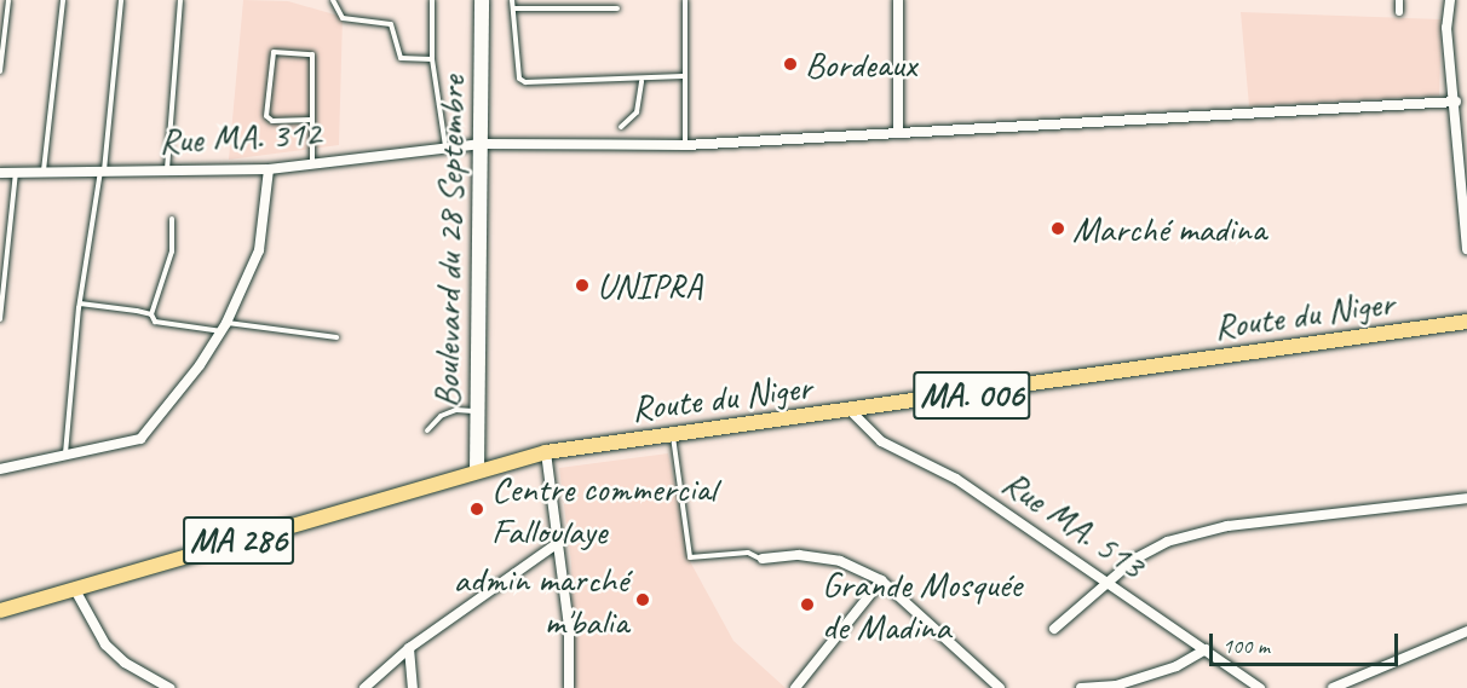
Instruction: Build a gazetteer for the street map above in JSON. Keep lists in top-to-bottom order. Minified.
{"streets":{"main road":["Boulevard du 28 Septembre","Route du Niger","MA. 006","MA 286"],"street":["Rue MA. 312","Rue MA. 513"]},"crossings":[["Rue MA. 312","Boulevard du 28 Septembre"],["Boulevard du 28 Septembre","Route du Niger"],["Route du Niger","Rue MA. 513"]],"places":["Bordeaux","Marché madina","UNIPRA","Centre commercial Falloulaye","admin marché m'balia","Grande Mosquée de Madina"],"scale_bar":"100 m"}
